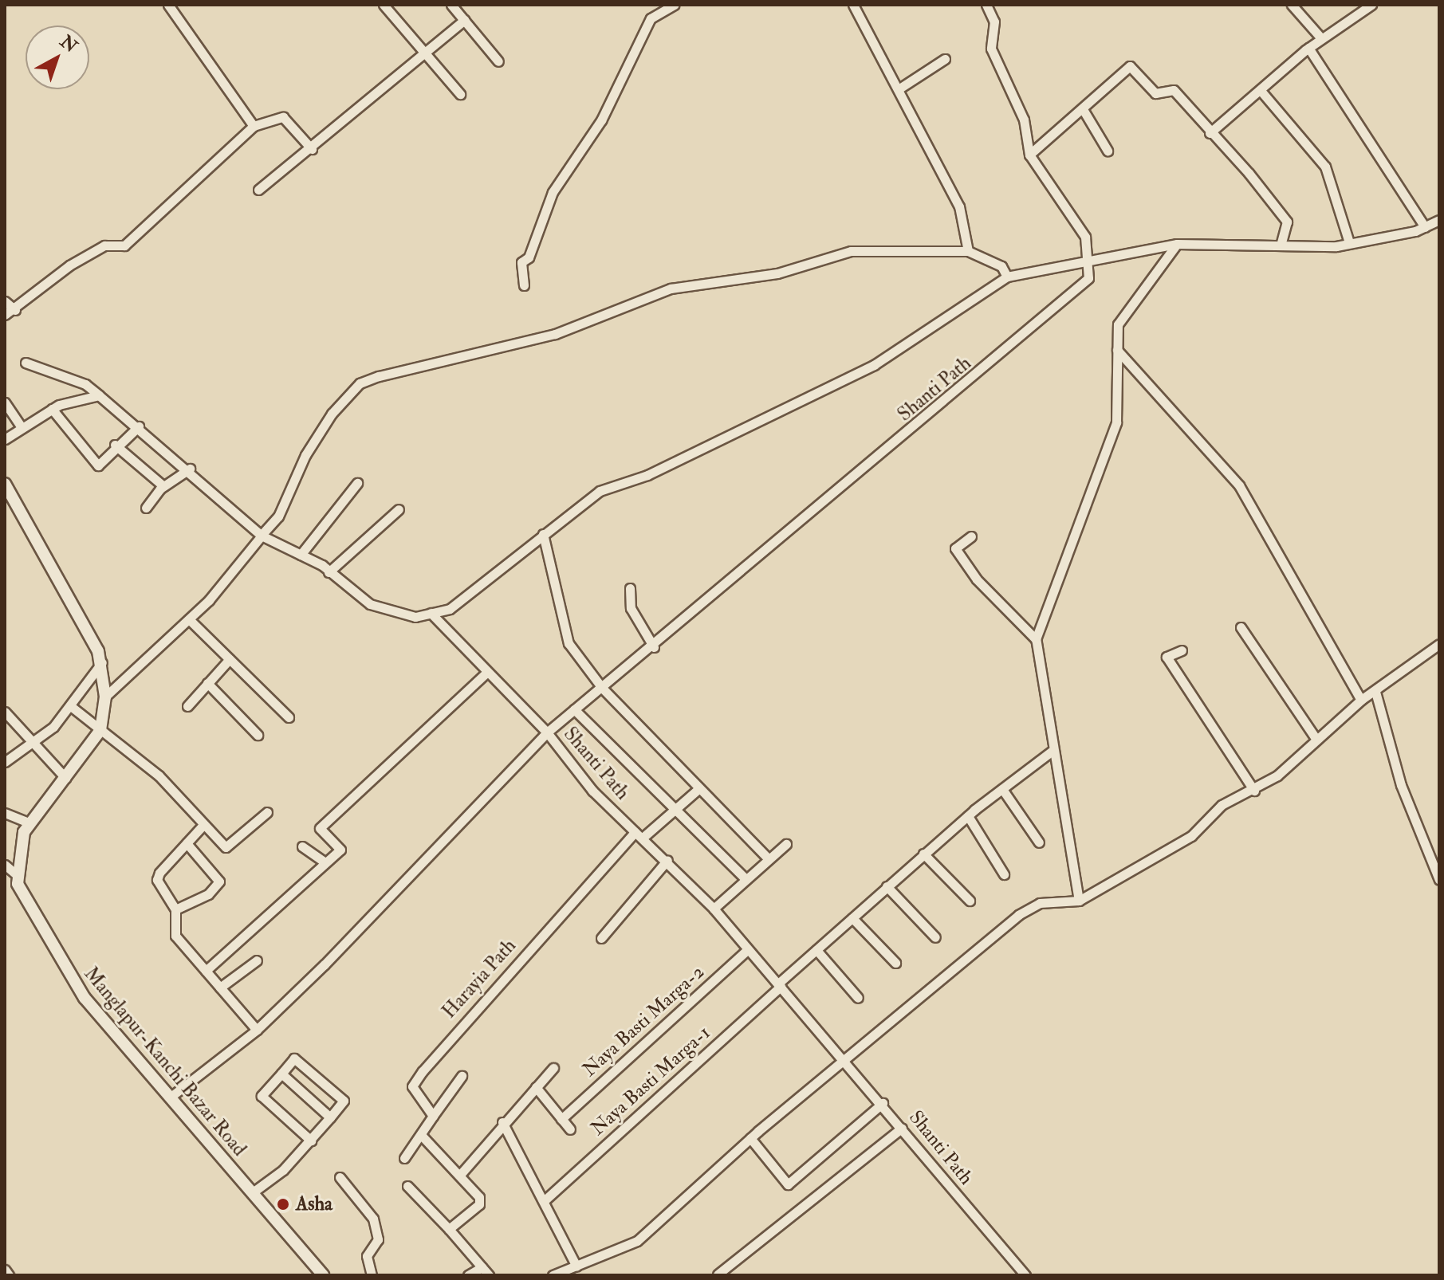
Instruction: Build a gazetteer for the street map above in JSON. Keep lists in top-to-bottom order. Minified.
{"streets":{"street":["Shanti Path","Harayia Path","Naya Basti Marga-2","Manglapur-Kanchi Bazar Road","Naya Basti Marga-1"]},"crossings":[["Shanti Path","Harayia Path"],["Shanti Path","Naya Basti Marga-2"],["Shanti Path","Naya Basti Marga-1"]],"places":["Asha"],"north":"top right"}
